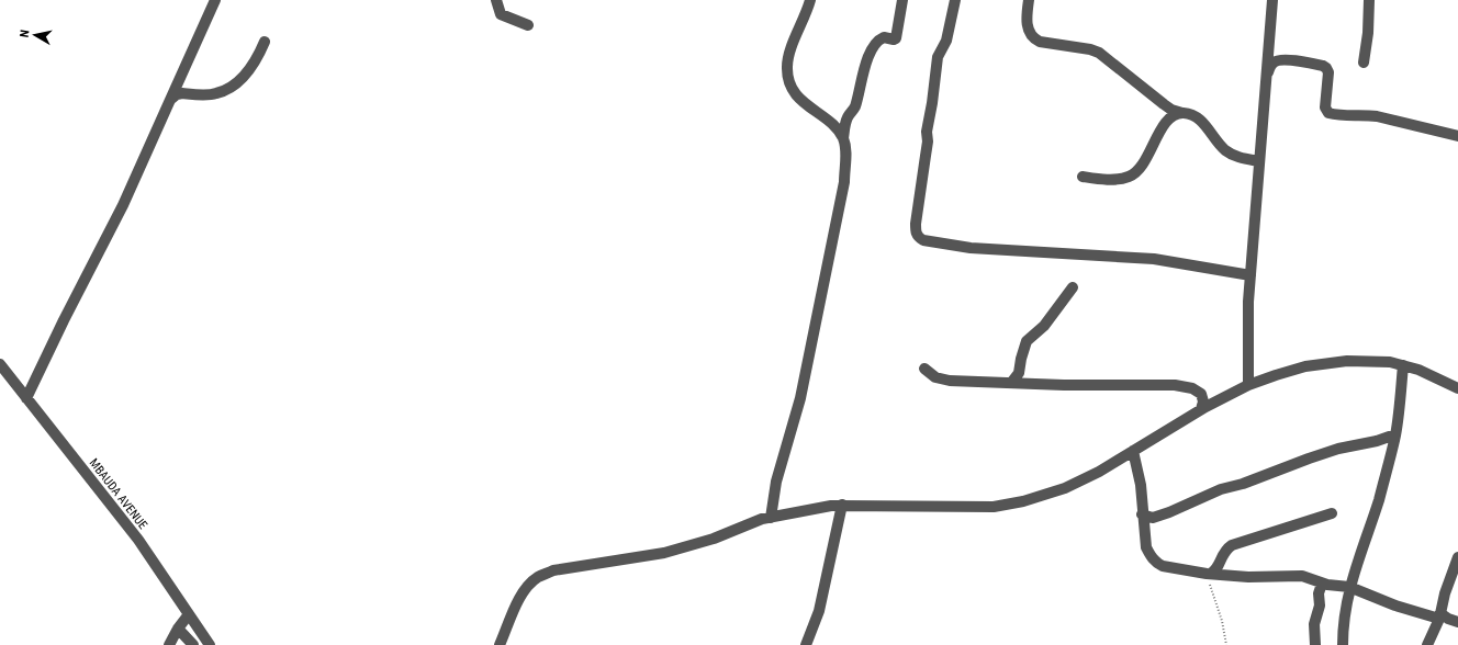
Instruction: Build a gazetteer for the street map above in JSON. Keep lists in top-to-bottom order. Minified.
{"streets":{"street":["MBAUDA AVENUE"]},"north":"left"}
